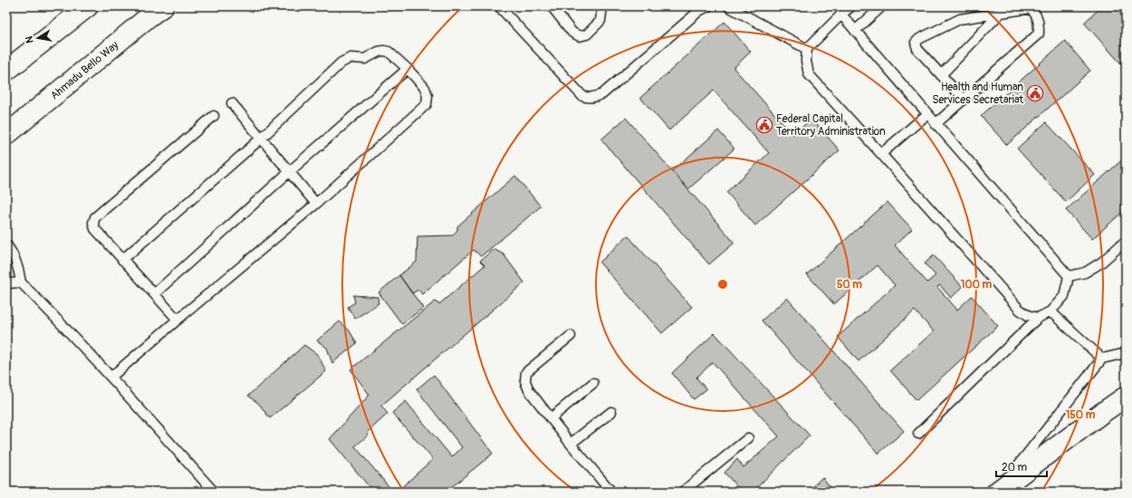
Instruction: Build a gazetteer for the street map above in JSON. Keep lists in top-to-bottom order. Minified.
{"streets":{"main road":["Ahmadu Bello Way"]},"places":{"public building":["Health and Human Services Secretariat","Federal Capital Territory Administration"]},"scale_bar":"20 m","north":"left","rings":["50 m","100 m","150 m"]}
